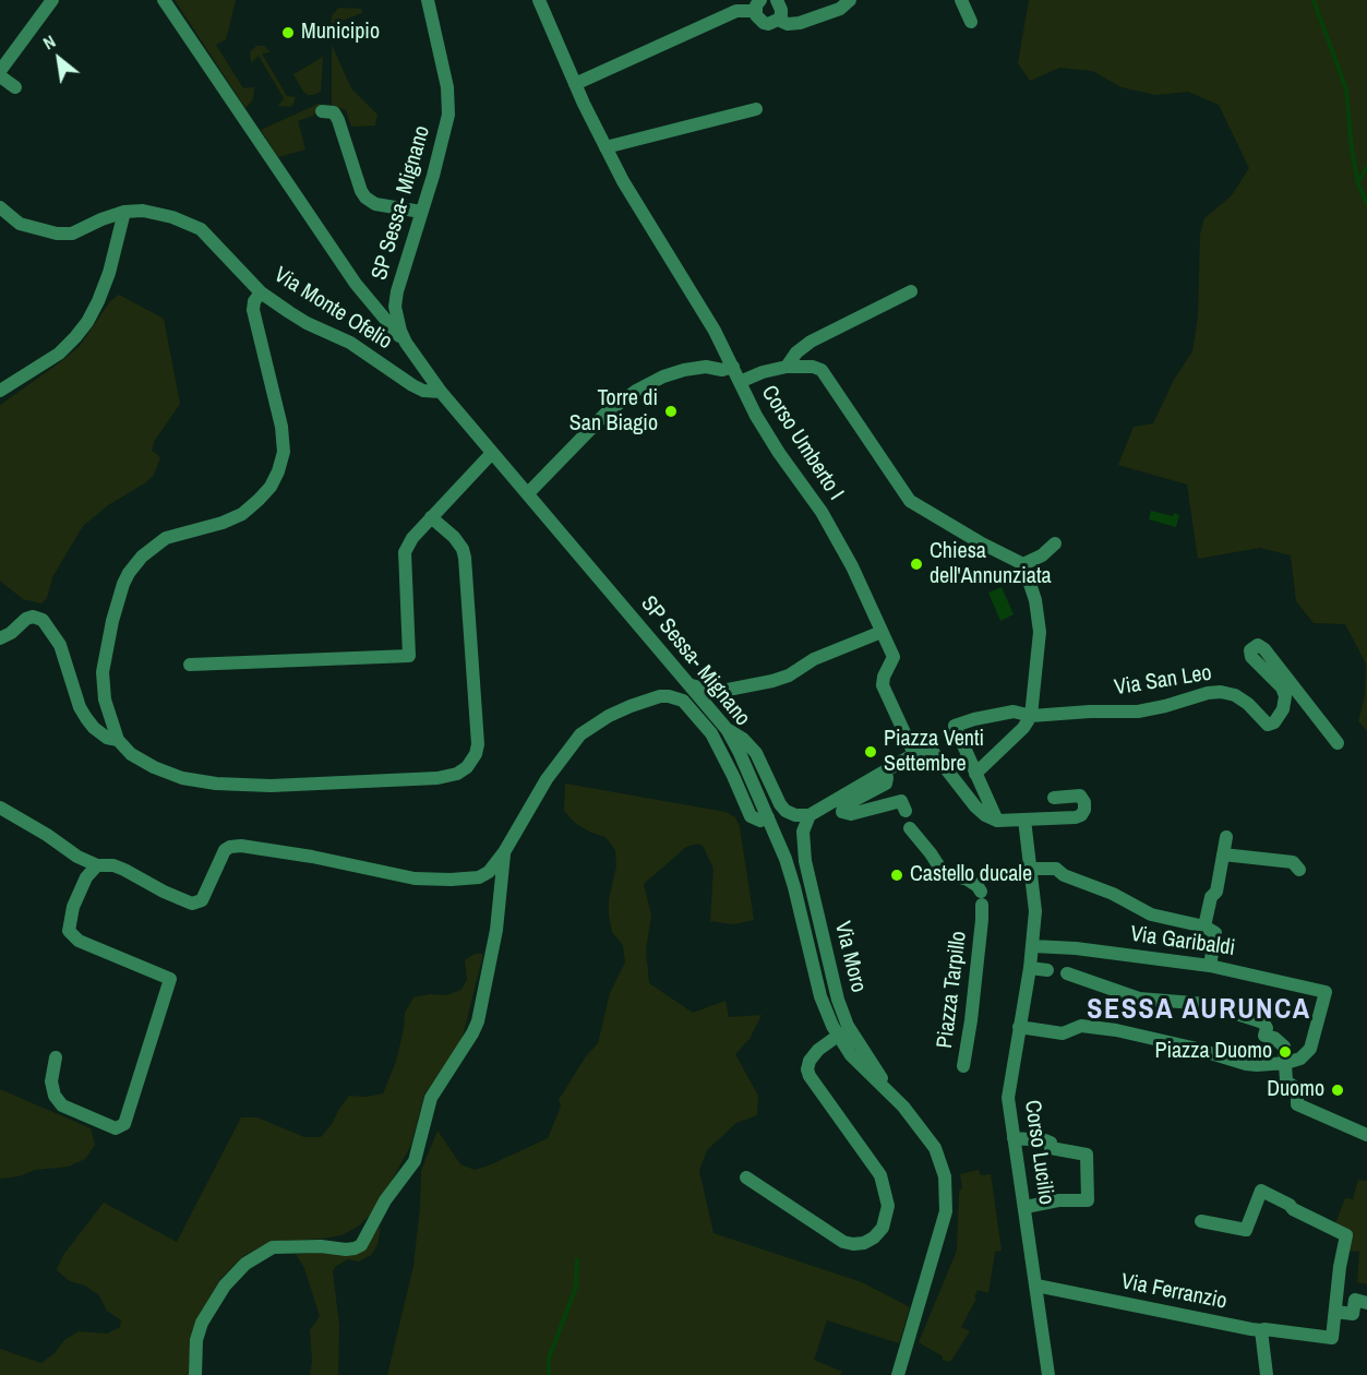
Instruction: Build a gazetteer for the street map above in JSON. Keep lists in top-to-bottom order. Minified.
{"streets":{"street":["SP Sessa- Mignano","Via Monte Ofelio","Corso Umberto I","Via San Leo","Via Garibaldi","Via Moro","Piazza Tarpillo","Corso Lucilio","Via Ferranzio"]},"crossings":[["SP Sessa- Mignano","Via Monte Ofelio"],["SP Sessa- Mignano","Via Moro"],["Via Garibaldi","Corso Lucilio"],["Corso Lucilio","Via Ferranzio"]],"districts":["SESSA AURUNCA"],"places":["Municipio","Torre di San Biagio","Chiesa dell'Annunziata","Piazza Venti Settembre","Castello ducale","Piazza Duomo","Duomo"],"north":"top left"}
